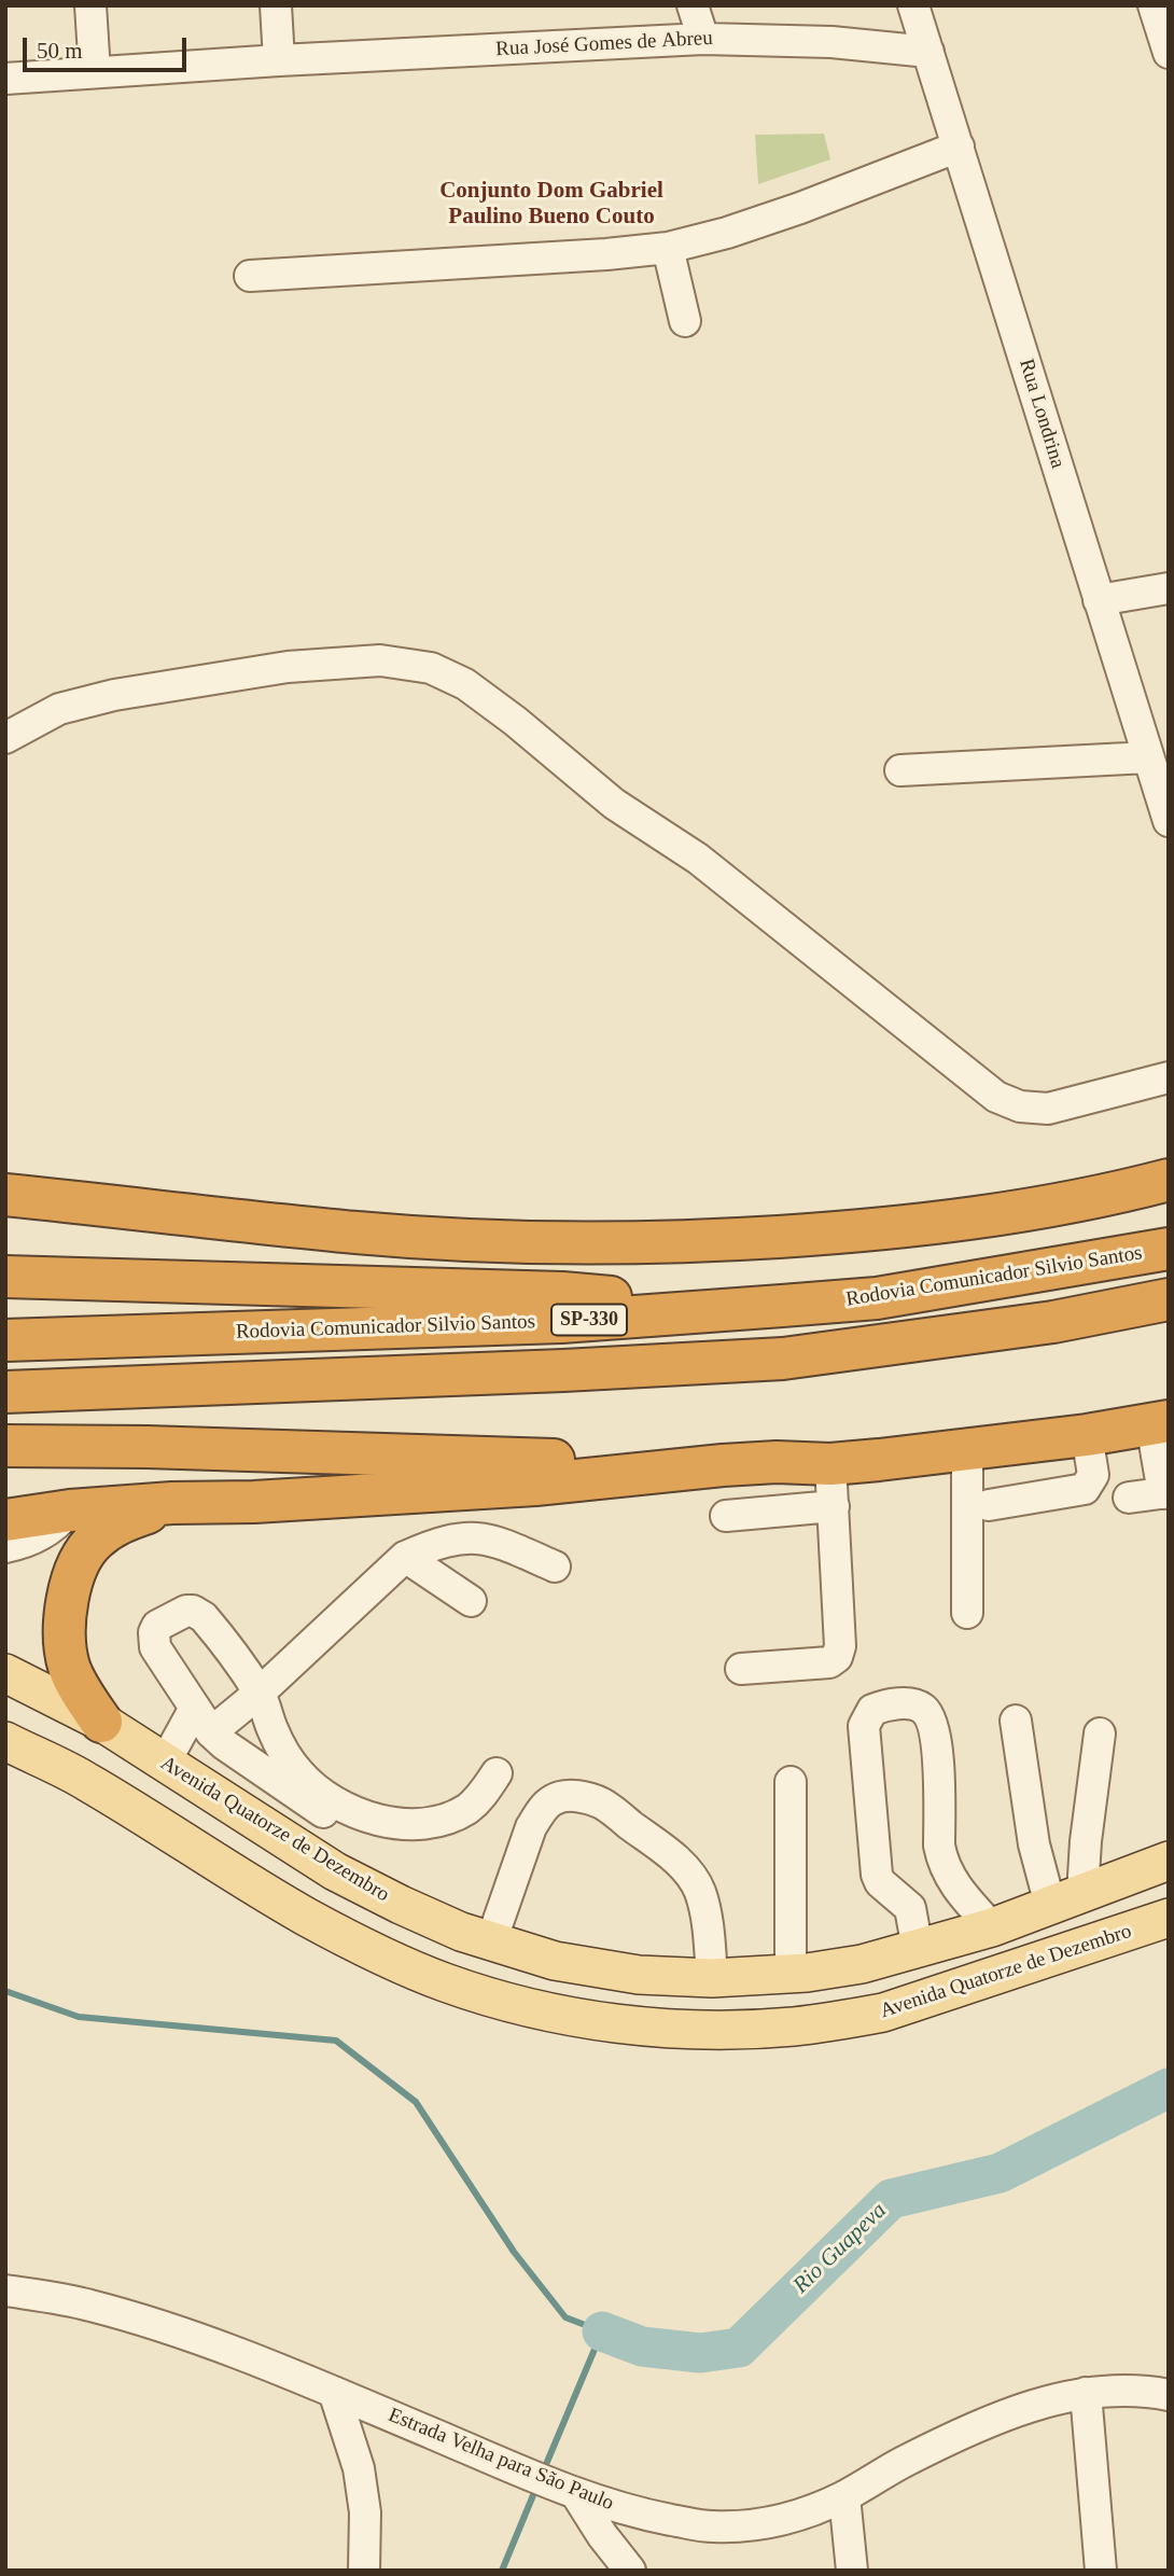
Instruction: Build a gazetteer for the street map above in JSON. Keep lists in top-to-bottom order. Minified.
{"streets":{"highway":["Rodovia Comunicador Silvio Santos","SP-330"],"main road":["Avenida Quatorze de Dezembro"],"street":["Rua José Gomes de Abreu","Rua Londrina","Estrada Velha para São Paulo"]},"crossings":[["Rua José Gomes de Abreu","Rua Londrina"]],"districts":["Conjunto Dom Gabriel Paulino Bueno Couto"],"water":["Rio Guapeva"],"scale_bar":"50 m"}
